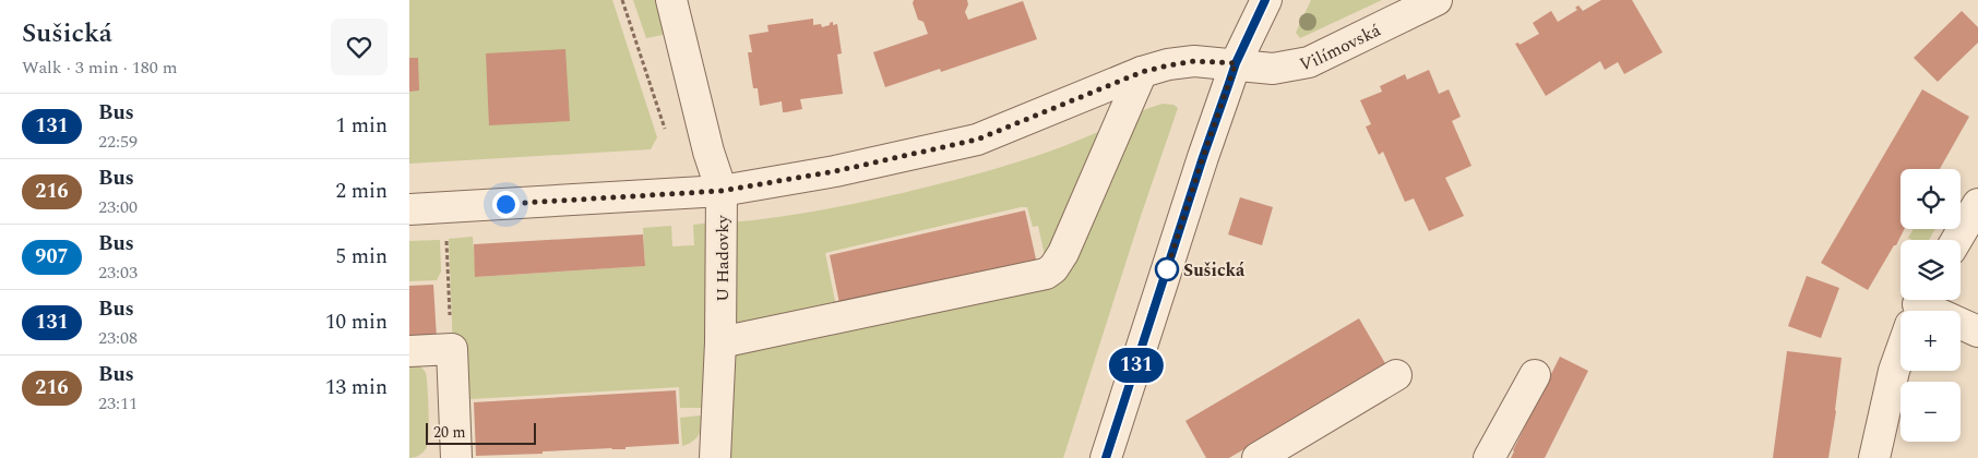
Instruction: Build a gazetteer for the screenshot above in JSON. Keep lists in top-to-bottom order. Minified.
{"streets":{"street":["Vilímovská","U Hadovky"]},"places":["Sušická"],"lines":["bus line 131"],"scale_bar":"20 m","page":{"heading":["Sušická","Walk · 3 min · 180 m"],"on_map":"131","list":[{"mark":"131","name":"Bus","note":"22:59","value":"1 min"},{"mark":"216","name":"Bus","note":"23:00","value":"2 min"},{"mark":"907","name":"Bus","note":"23:03","value":"5 min"},{"mark":"131","name":"Bus","note":"23:08","value":"10 min"},{"mark":"216","name":"Bus","note":"23:11","value":"13 min"}],"map_buttons":["+","−"],"scale":"20 m"}}
